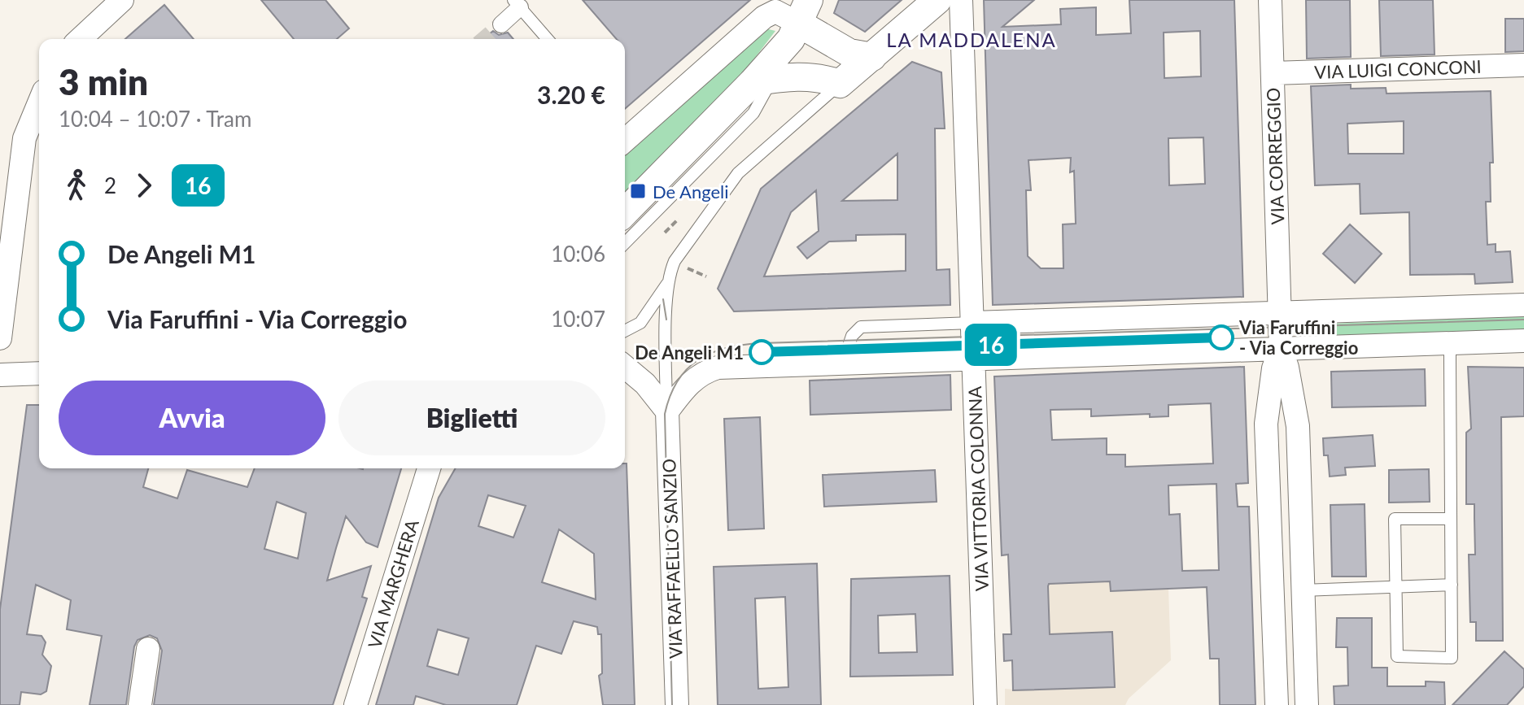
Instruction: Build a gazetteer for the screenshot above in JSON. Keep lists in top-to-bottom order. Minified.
{"streets":{"street":["VIA LUIGI CONCONI","VIA CORREGGIO","VIA VITTORIA COLONNA","VIA RAFFAELLO SANZIO","VIA MARGHERA"]},"crossings":[["VIA LUIGI CONCONI","VIA CORREGGIO"]],"districts":["LA MADDALENA"],"places":{"transit":["De Angeli"],"other":["Via Faruffini - Via Correggio","De Angeli M1"]},"lines":["tram line 16"],"page":{"on_map":"16","heading":["3 min","10:04 – 10:07 · Tram","3.20 €"],"legs":["2","16"],"list":[{"name":"De Angeli M1","value":"10:06"},{"name":"Via Faruffini - Via Correggio","value":"10:07"}],"buttons":["Avvia","Biglietti"]}}
